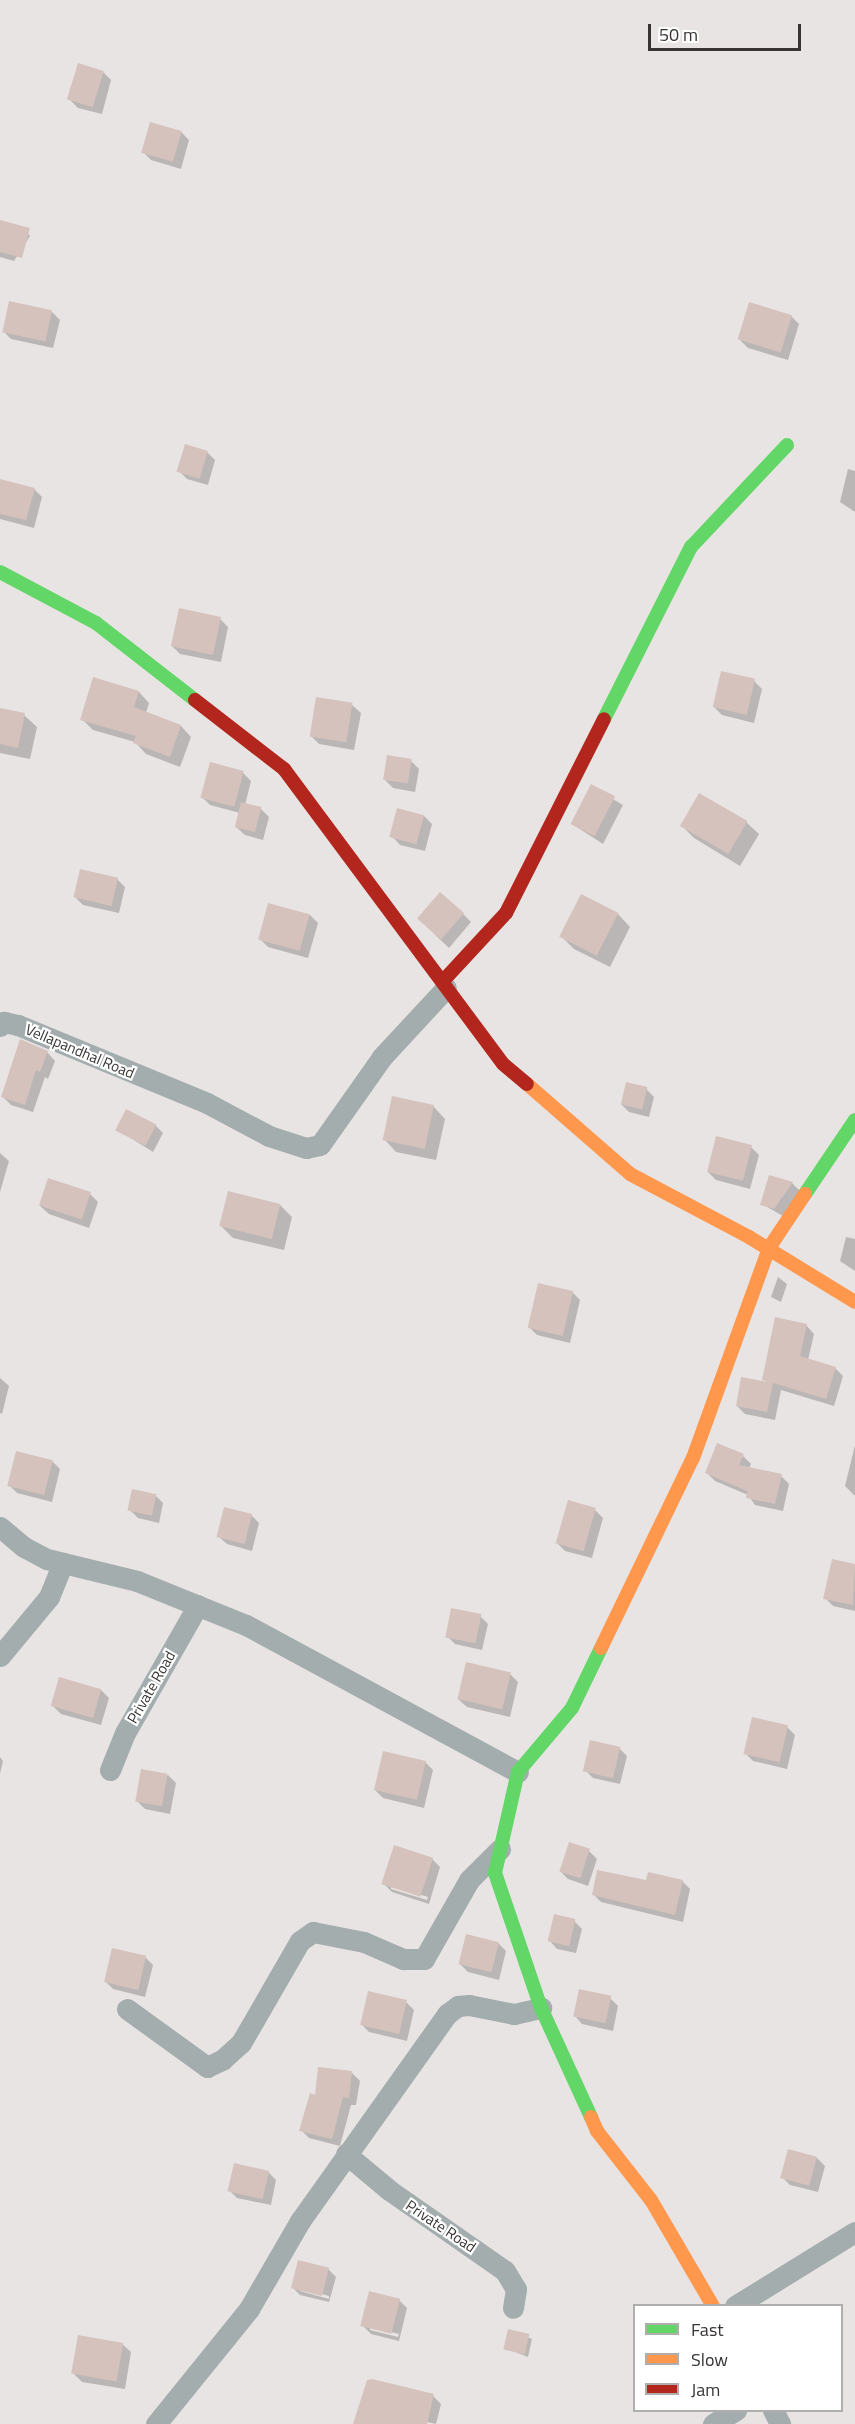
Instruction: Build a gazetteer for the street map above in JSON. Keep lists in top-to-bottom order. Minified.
{"streets":{"street":["Vellapandhal Road","Private Road"]},"legend":["Fast","Slow","Jam"],"scale_bar":"50 m"}
